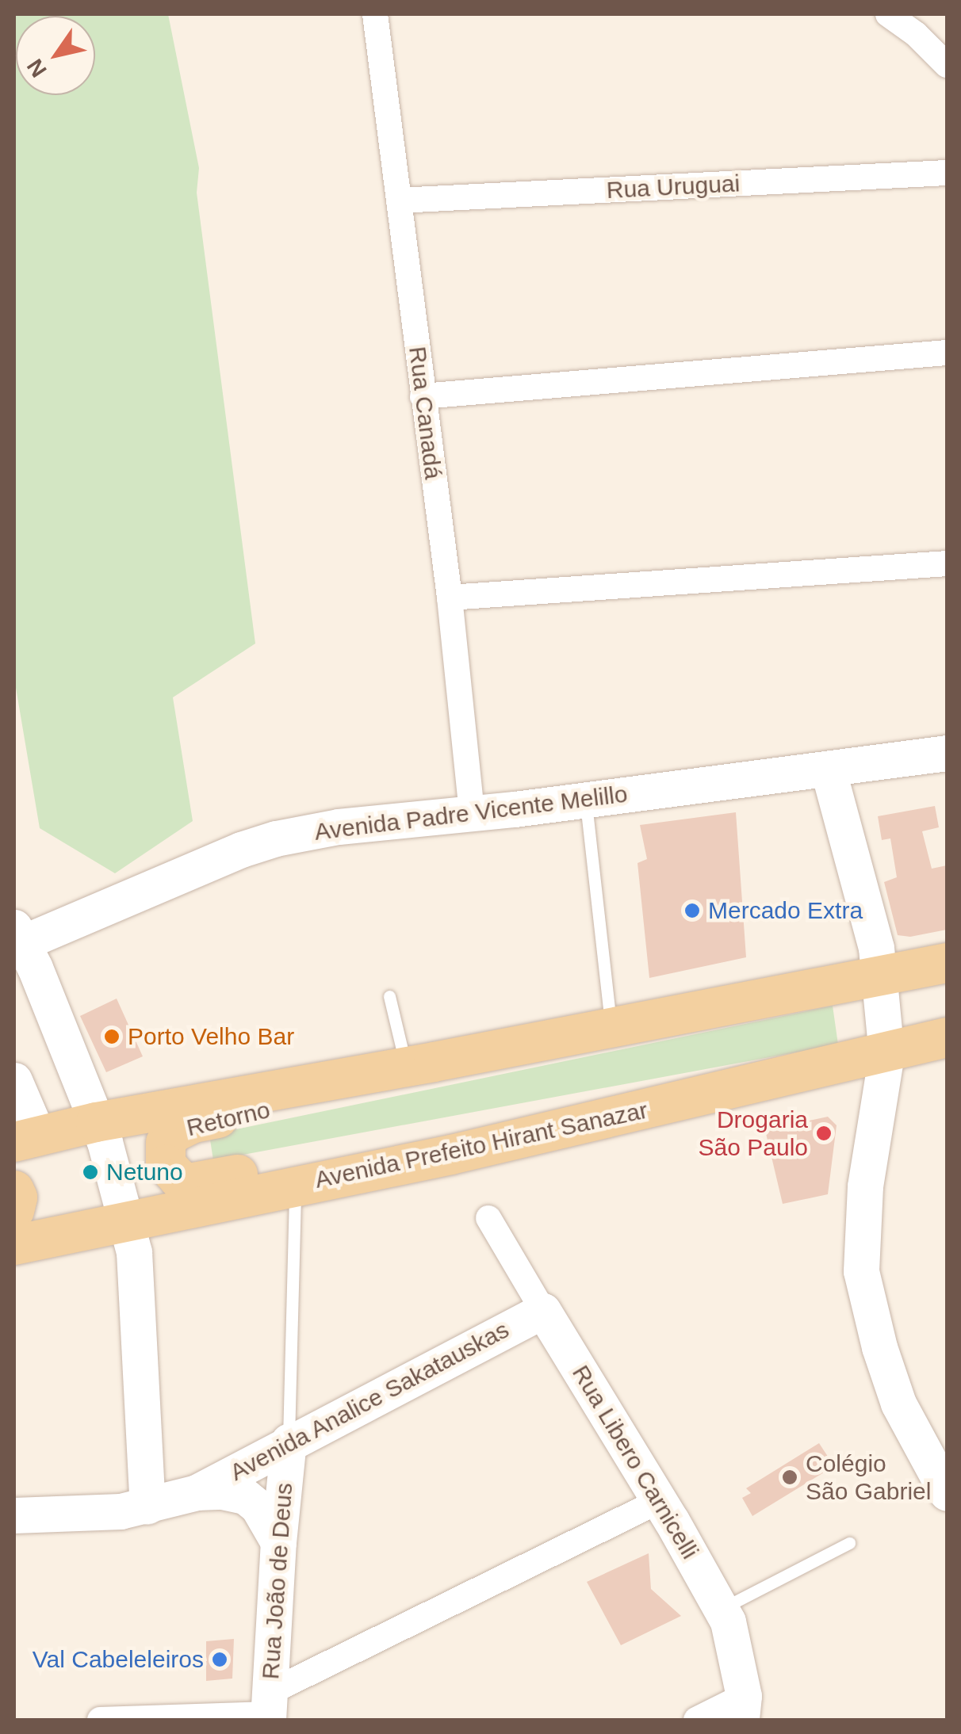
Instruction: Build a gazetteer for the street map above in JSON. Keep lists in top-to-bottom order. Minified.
{"streets":{"main road":["Avenida Padre Vicente Melillo","Retorno","Avenida Prefeito Hirant Sanazar","Avenida Analice Sakatauskas","Rua Libero Carnicelli","Rua João de Deus"],"street":["Rua Uruguai","Rua Canadá"]},"crossings":[["Rua Uruguai","Rua Canadá"],["Rua Canadá","Avenida Padre Vicente Melillo"],["Retorno","Avenida Prefeito Hirant Sanazar"],["Avenida Analice Sakatauskas","Rua Libero Carnicelli"],["Avenida Analice Sakatauskas","Rua João de Deus"]],"places":["Mercado Extra","Porto Velho Bar","Drogaria São Paulo","Netuno","Colégio São Gabriel","Val Cabeleleiros"],"north":"bottom left"}
